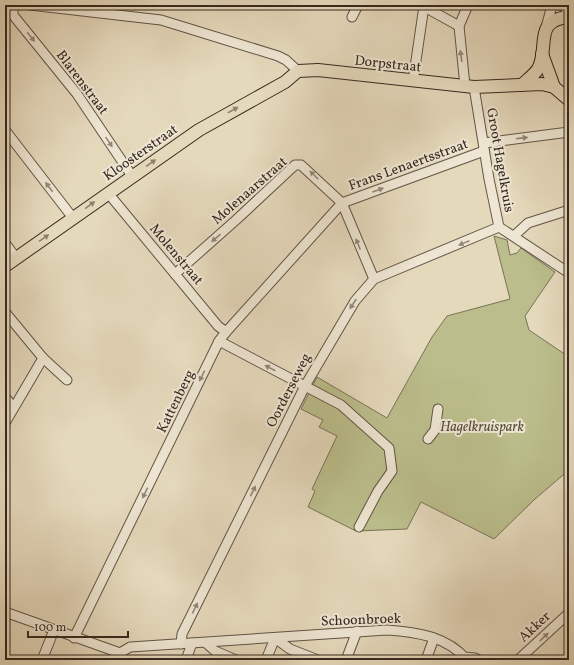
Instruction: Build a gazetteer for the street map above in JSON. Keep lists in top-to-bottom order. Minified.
{"streets":{"main road":["Dorpstraat","Kloosterstraat"],"street":["Blarenstraat","Groot Hagelkruis","Frans Lenaertsstraat","Molenaarstraat","Molenstraat","Oorderseweg","Kattenberg","Schoonbroek","Akker"]},"crossings":[["Dorpstraat","Kloosterstraat"],["Dorpstraat","Groot Hagelkruis"],["Blarenstraat","Kloosterstraat"],["Kloosterstraat","Molenstraat"],["Groot Hagelkruis","Frans Lenaertsstraat"],["Groot Hagelkruis","Oorderseweg"],["Frans Lenaertsstraat","Molenaarstraat"],["Frans Lenaertsstraat","Kattenberg"],["Molenaarstraat","Molenstraat"],["Molenaarstraat","Kattenberg"],["Molenstraat","Kattenberg"],["Oorderseweg","Schoonbroek"]],"one_way":["Kloosterstraat","Frans Lenaertsstraat","Molenaarstraat","Kattenberg","Akker"],"parks":["Hagelkruispark"],"scale_bar":"100 m"}
